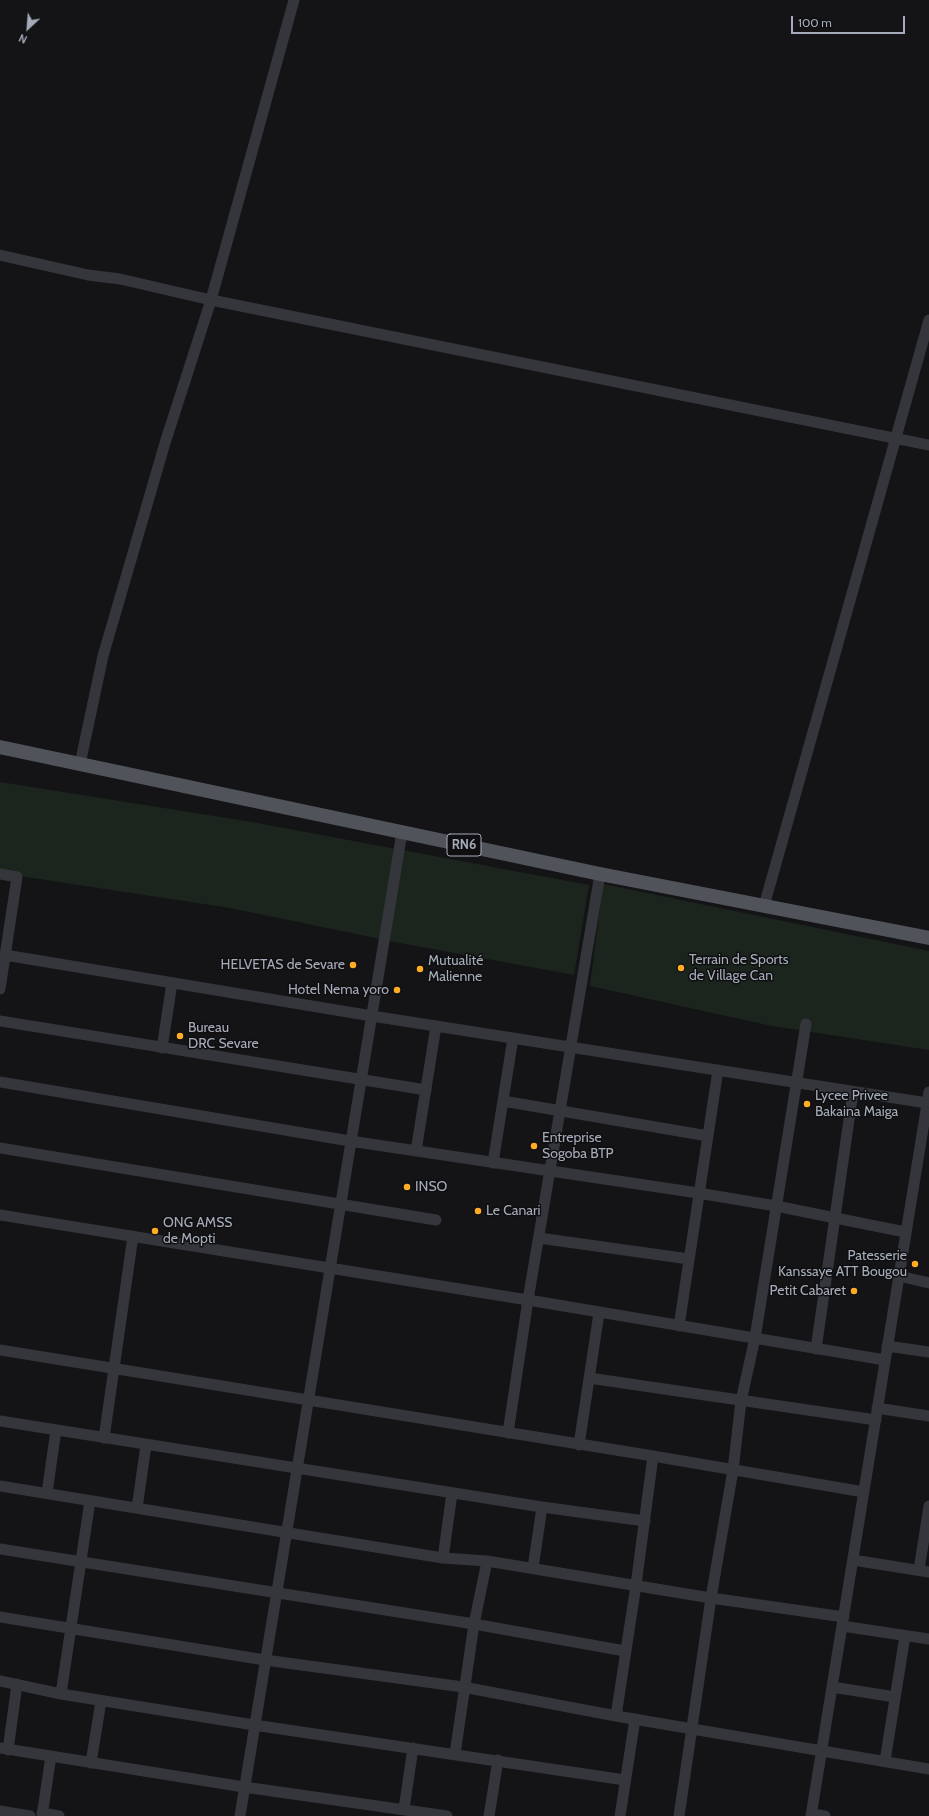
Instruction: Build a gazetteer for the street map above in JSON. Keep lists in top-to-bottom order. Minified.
{"streets":{"main road":["RN6"]},"places":["HELVETAS de Sevare","Terrain de Sports de Village Can","Mutualité Malienne","Hotel Nema yoro","Bureau DRC Sevare","Lycee Privee Bakaina Maiga","Entreprise Sogoba BTP","INSO","Le Canari","ONG AMSS de Mopti","Patesserie Kanssaye ATT Bougou","Petit Cabaret"],"scale_bar":"100 m","north":"bottom left"}
